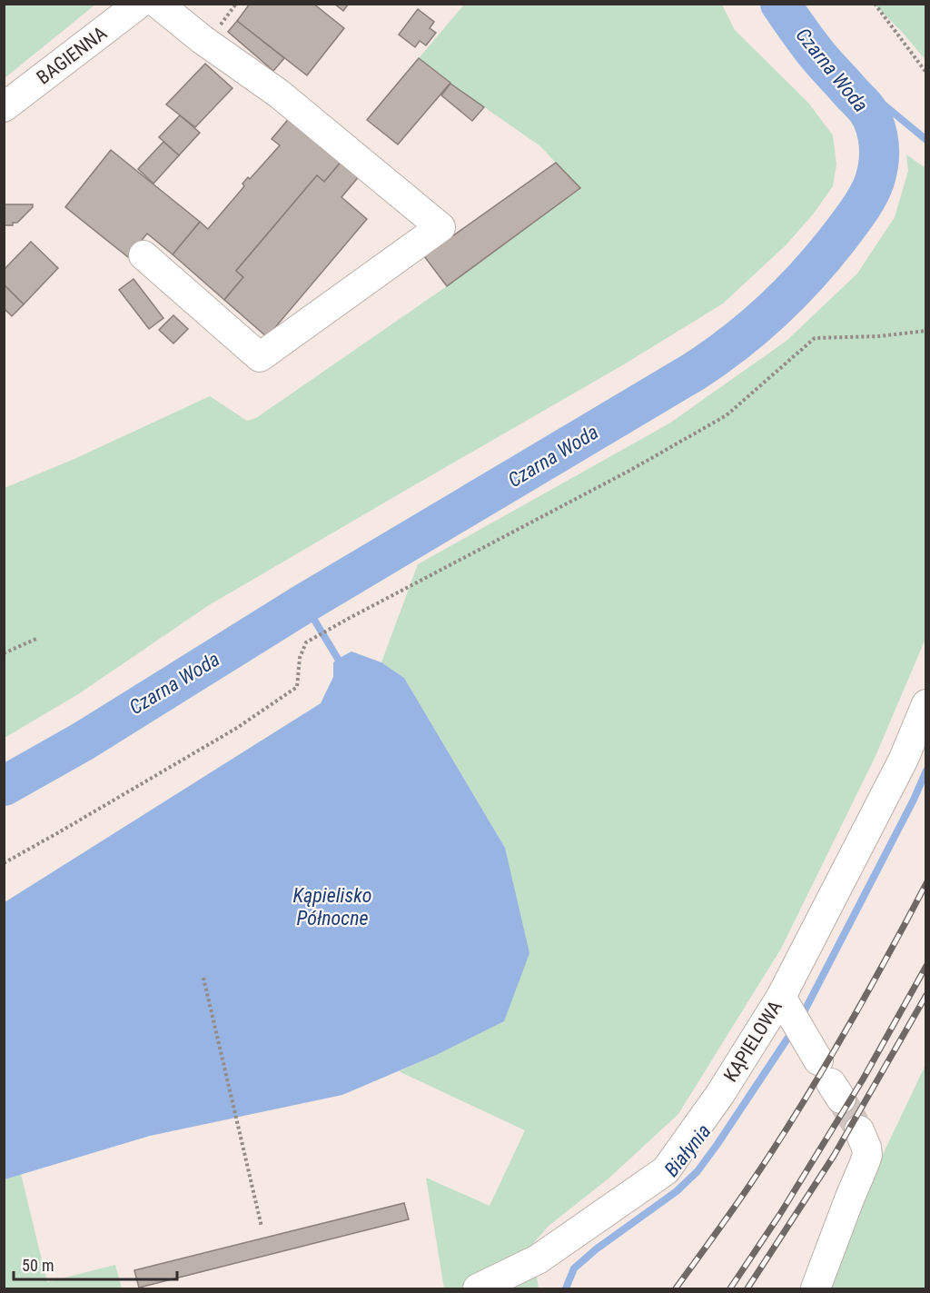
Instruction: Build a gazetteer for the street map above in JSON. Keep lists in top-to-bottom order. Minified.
{"streets":{"street":["BAGIENNA","KĄPIELOWA"]},"water":["Czarna Woda","Kąpielisko Północne","Białynia"],"scale_bar":"50 m"}
